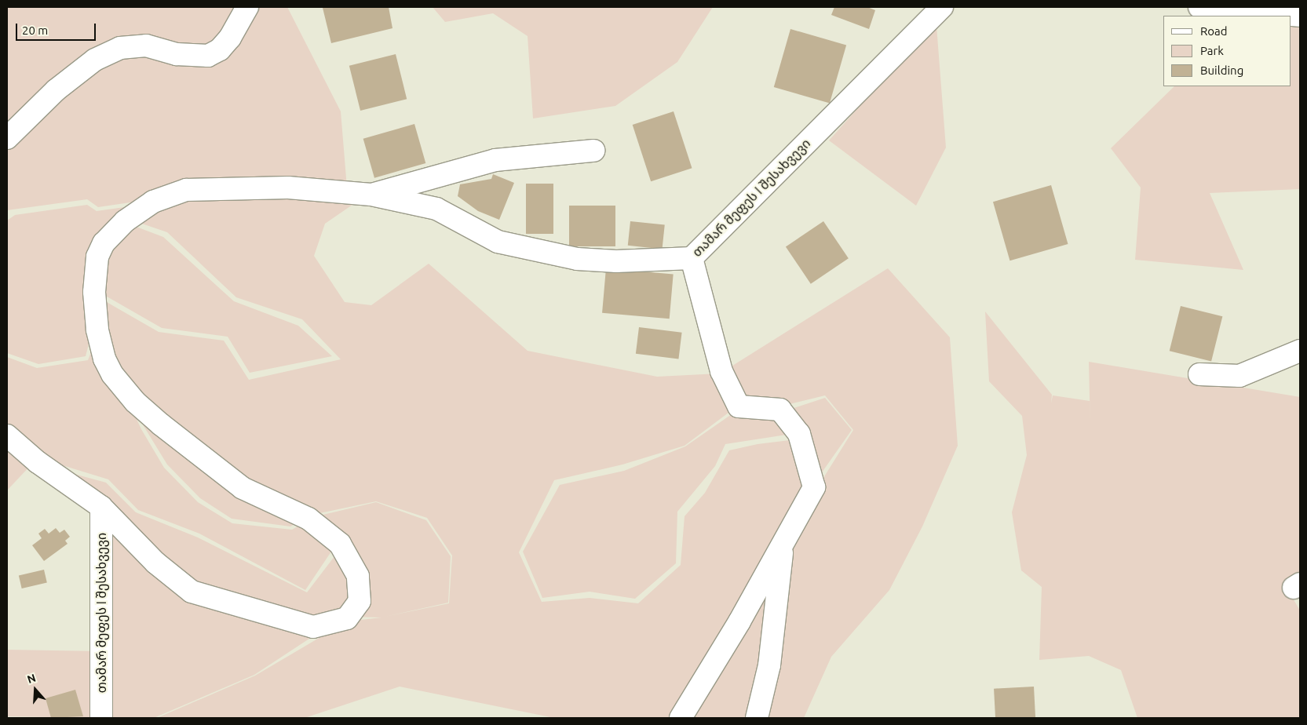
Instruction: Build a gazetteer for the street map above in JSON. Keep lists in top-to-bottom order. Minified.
{"streets":{"street":["თამარ მეფეს I შესახვევი"]},"legend":["Road","Park","Building"],"scale_bar":"20 m","north":"top"}
